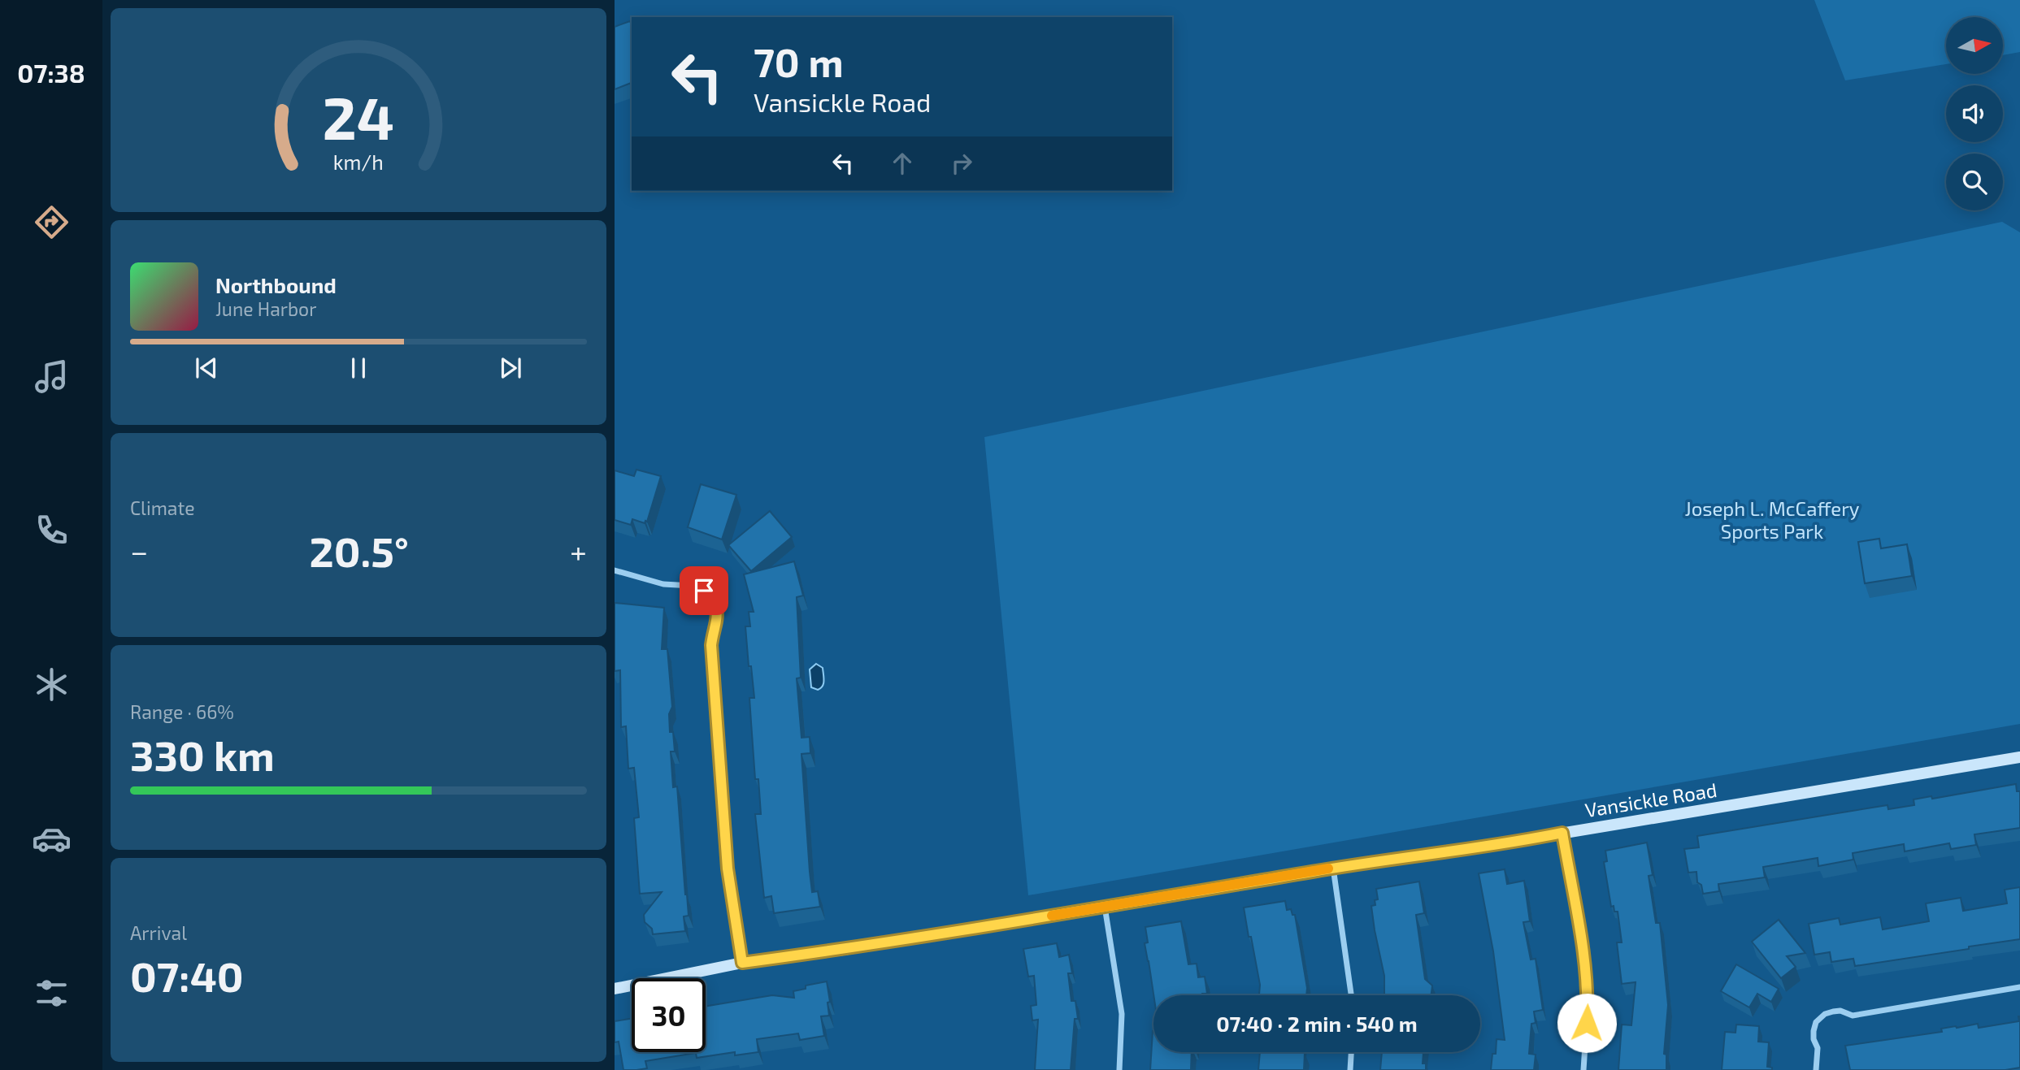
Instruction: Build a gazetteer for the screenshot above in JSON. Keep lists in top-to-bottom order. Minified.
{"streets":{"street":["Vansickle Road"]},"parks":["Joseph L. McCaffery Sports Park"],"north":"right","page":{"tabs":"07:38","turn":["70 m","Vansickle Road"],"song":["Northbound","June Harbor"],"tile":["Climate",["Range · 66%","330 km"],["Arrival","07:40"]],"heat":["−","20.5°","+"],"limit":"30","trip":"07:40 · 2 min · 540 m","gauge":["24","km/h"]}}
